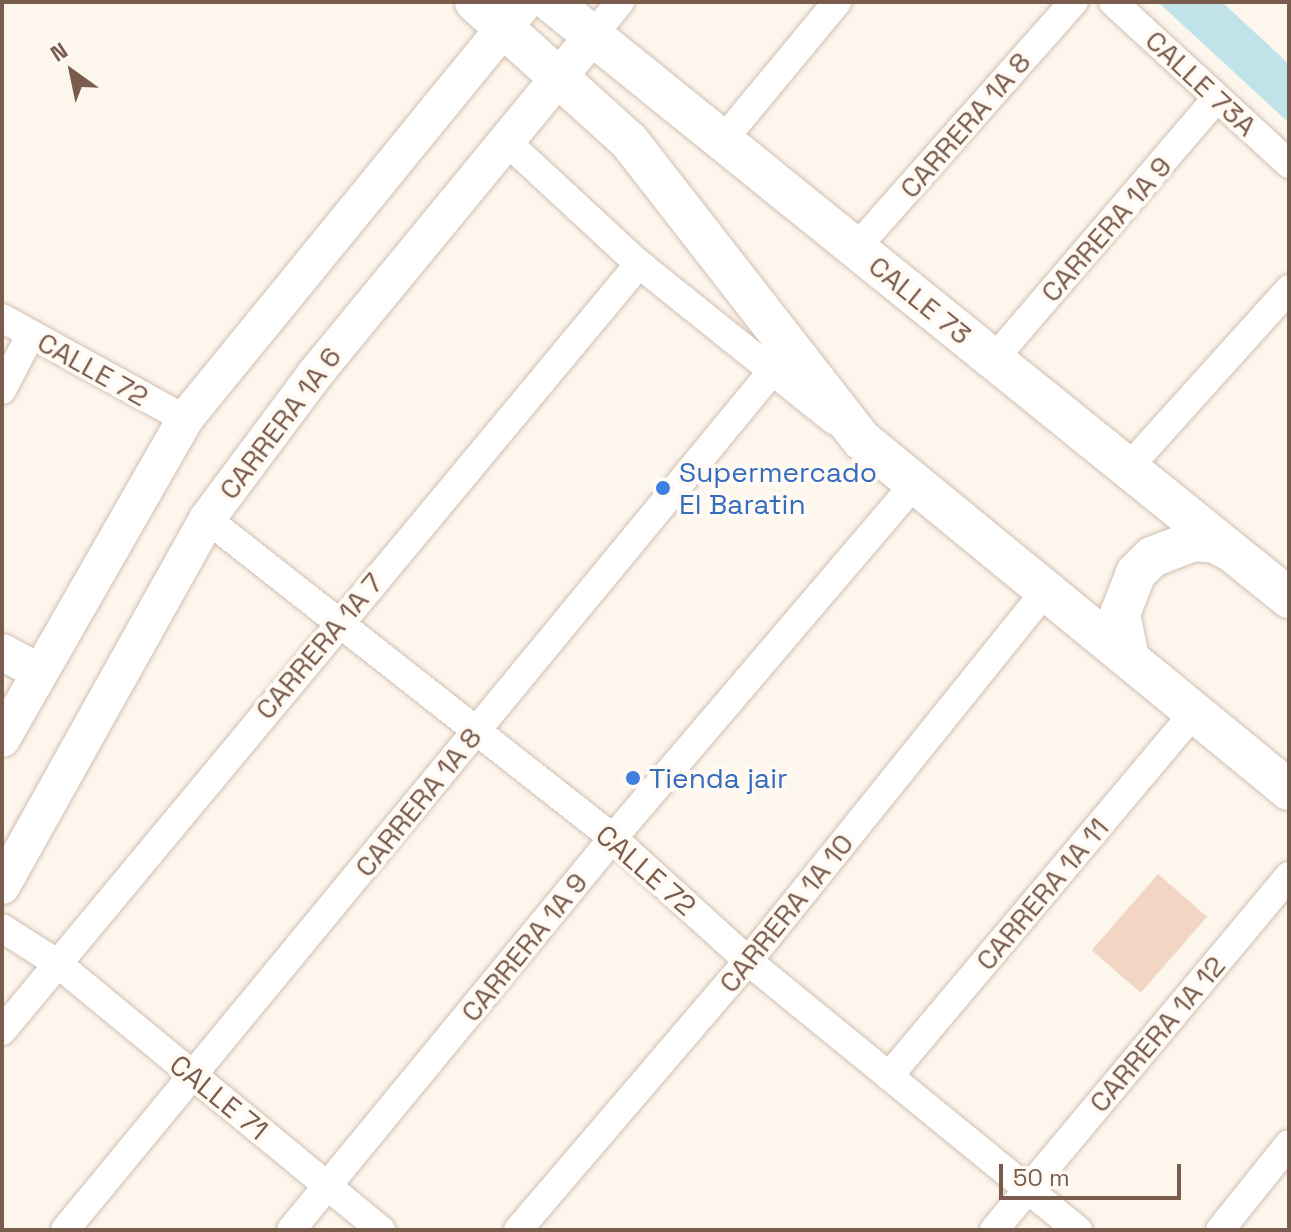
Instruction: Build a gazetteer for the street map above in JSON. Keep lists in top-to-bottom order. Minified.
{"streets":{"main road":["CALLE 73"],"street":["CALLE 73A","CARRERA 1A 8","CARRERA 1A 9","CALLE 72","CARRERA 1A 6","CARRERA 1A 7","CARRERA 1A 11","CARRERA 1A 10","CARRERA 1A 12","CALLE 71"]},"crossings":[["CALLE 73A","CARRERA 1A 9"],["CARRERA 1A 8","CALLE 73"],["CARRERA 1A 8","CALLE 72"],["CARRERA 1A 8","CALLE 71"],["CARRERA 1A 9","CALLE 73"],["CARRERA 1A 9","CALLE 72"],["CARRERA 1A 9","CALLE 71"],["CALLE 73","CARRERA 1A 6"],["CALLE 72","CARRERA 1A 6"],["CALLE 72","CARRERA 1A 7"],["CALLE 72","CARRERA 1A 11"],["CALLE 72","CARRERA 1A 10"],["CALLE 72","CARRERA 1A 12"],["CARRERA 1A 7","CALLE 71"]],"places":["Supermercado El Baratin","Tienda jair"],"scale_bar":"50 m","north":"top left"}
